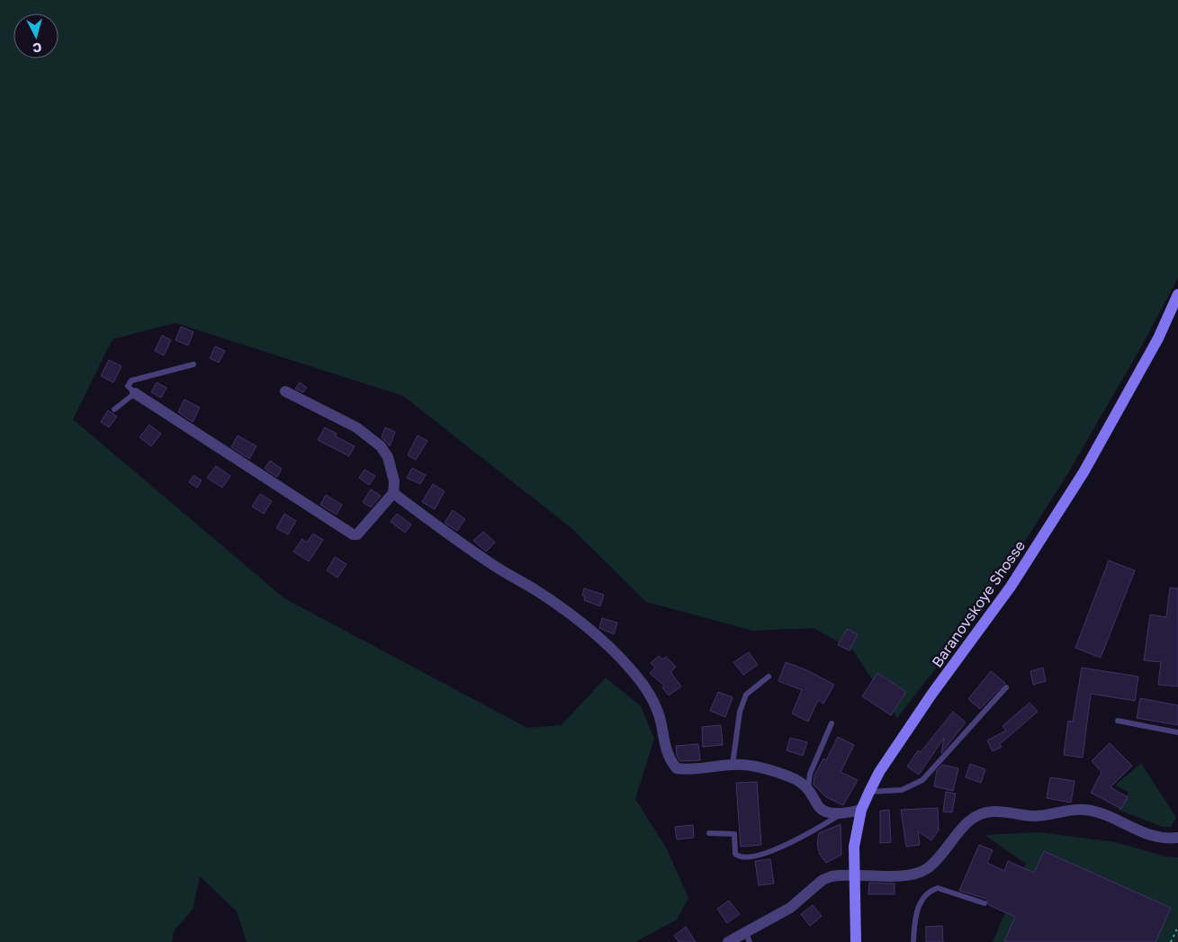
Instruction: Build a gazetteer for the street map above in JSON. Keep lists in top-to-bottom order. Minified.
{"streets":{"main road":["Baranovskoye Shosse"]},"north":"bottom"}
